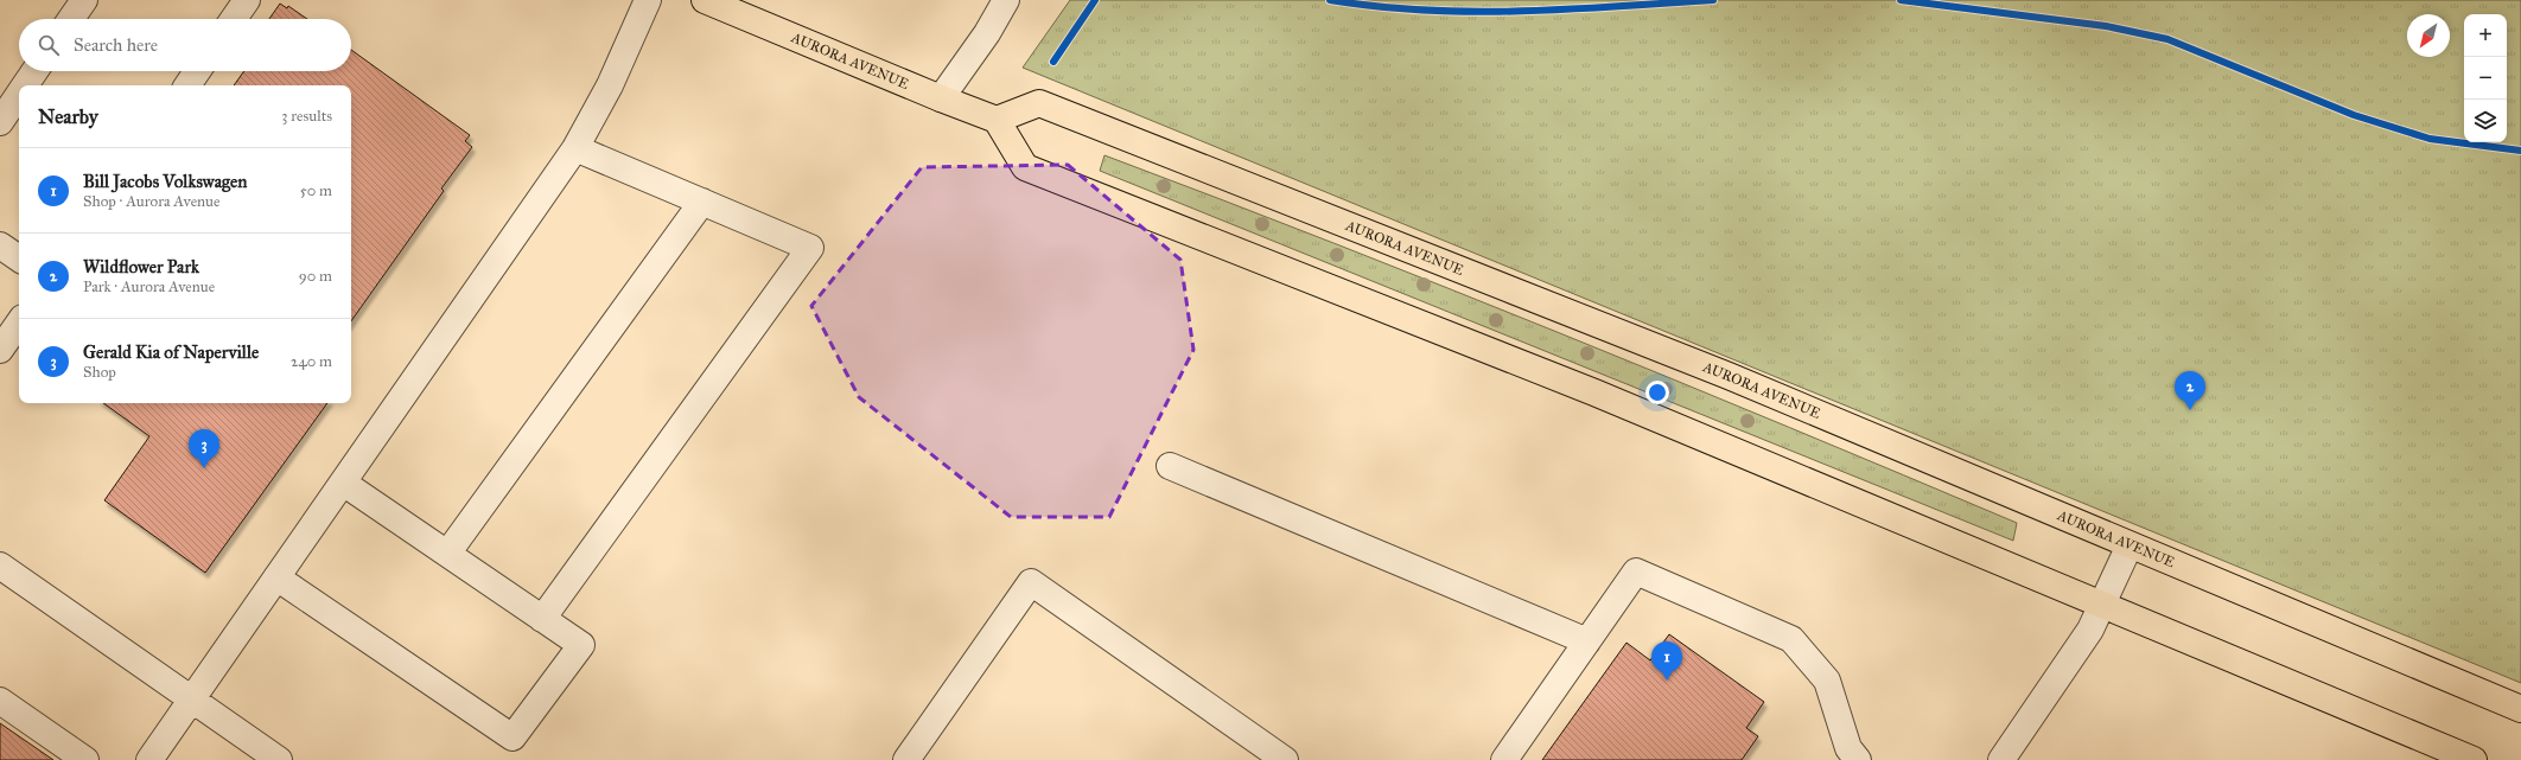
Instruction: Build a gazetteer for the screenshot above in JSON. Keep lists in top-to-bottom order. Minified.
{"streets":{"main road":["AURORA AVENUE"]},"north":"bottom left","page":{"map_buttons":["+","−"],"search":"Search here","heading":["Nearby","3 results"],"list":[{"mark":"1","name":"Bill Jacobs Volkswagen","note":"Shop · Aurora Avenue","value":"50 m"},{"mark":"2","name":"Wildflower Park","note":"Park · Aurora Avenue","value":"90 m"},{"mark":"3","name":"Gerald Kia of Naperville","note":"Shop","value":"240 m"}],"pins":["2","3","1"]}}
